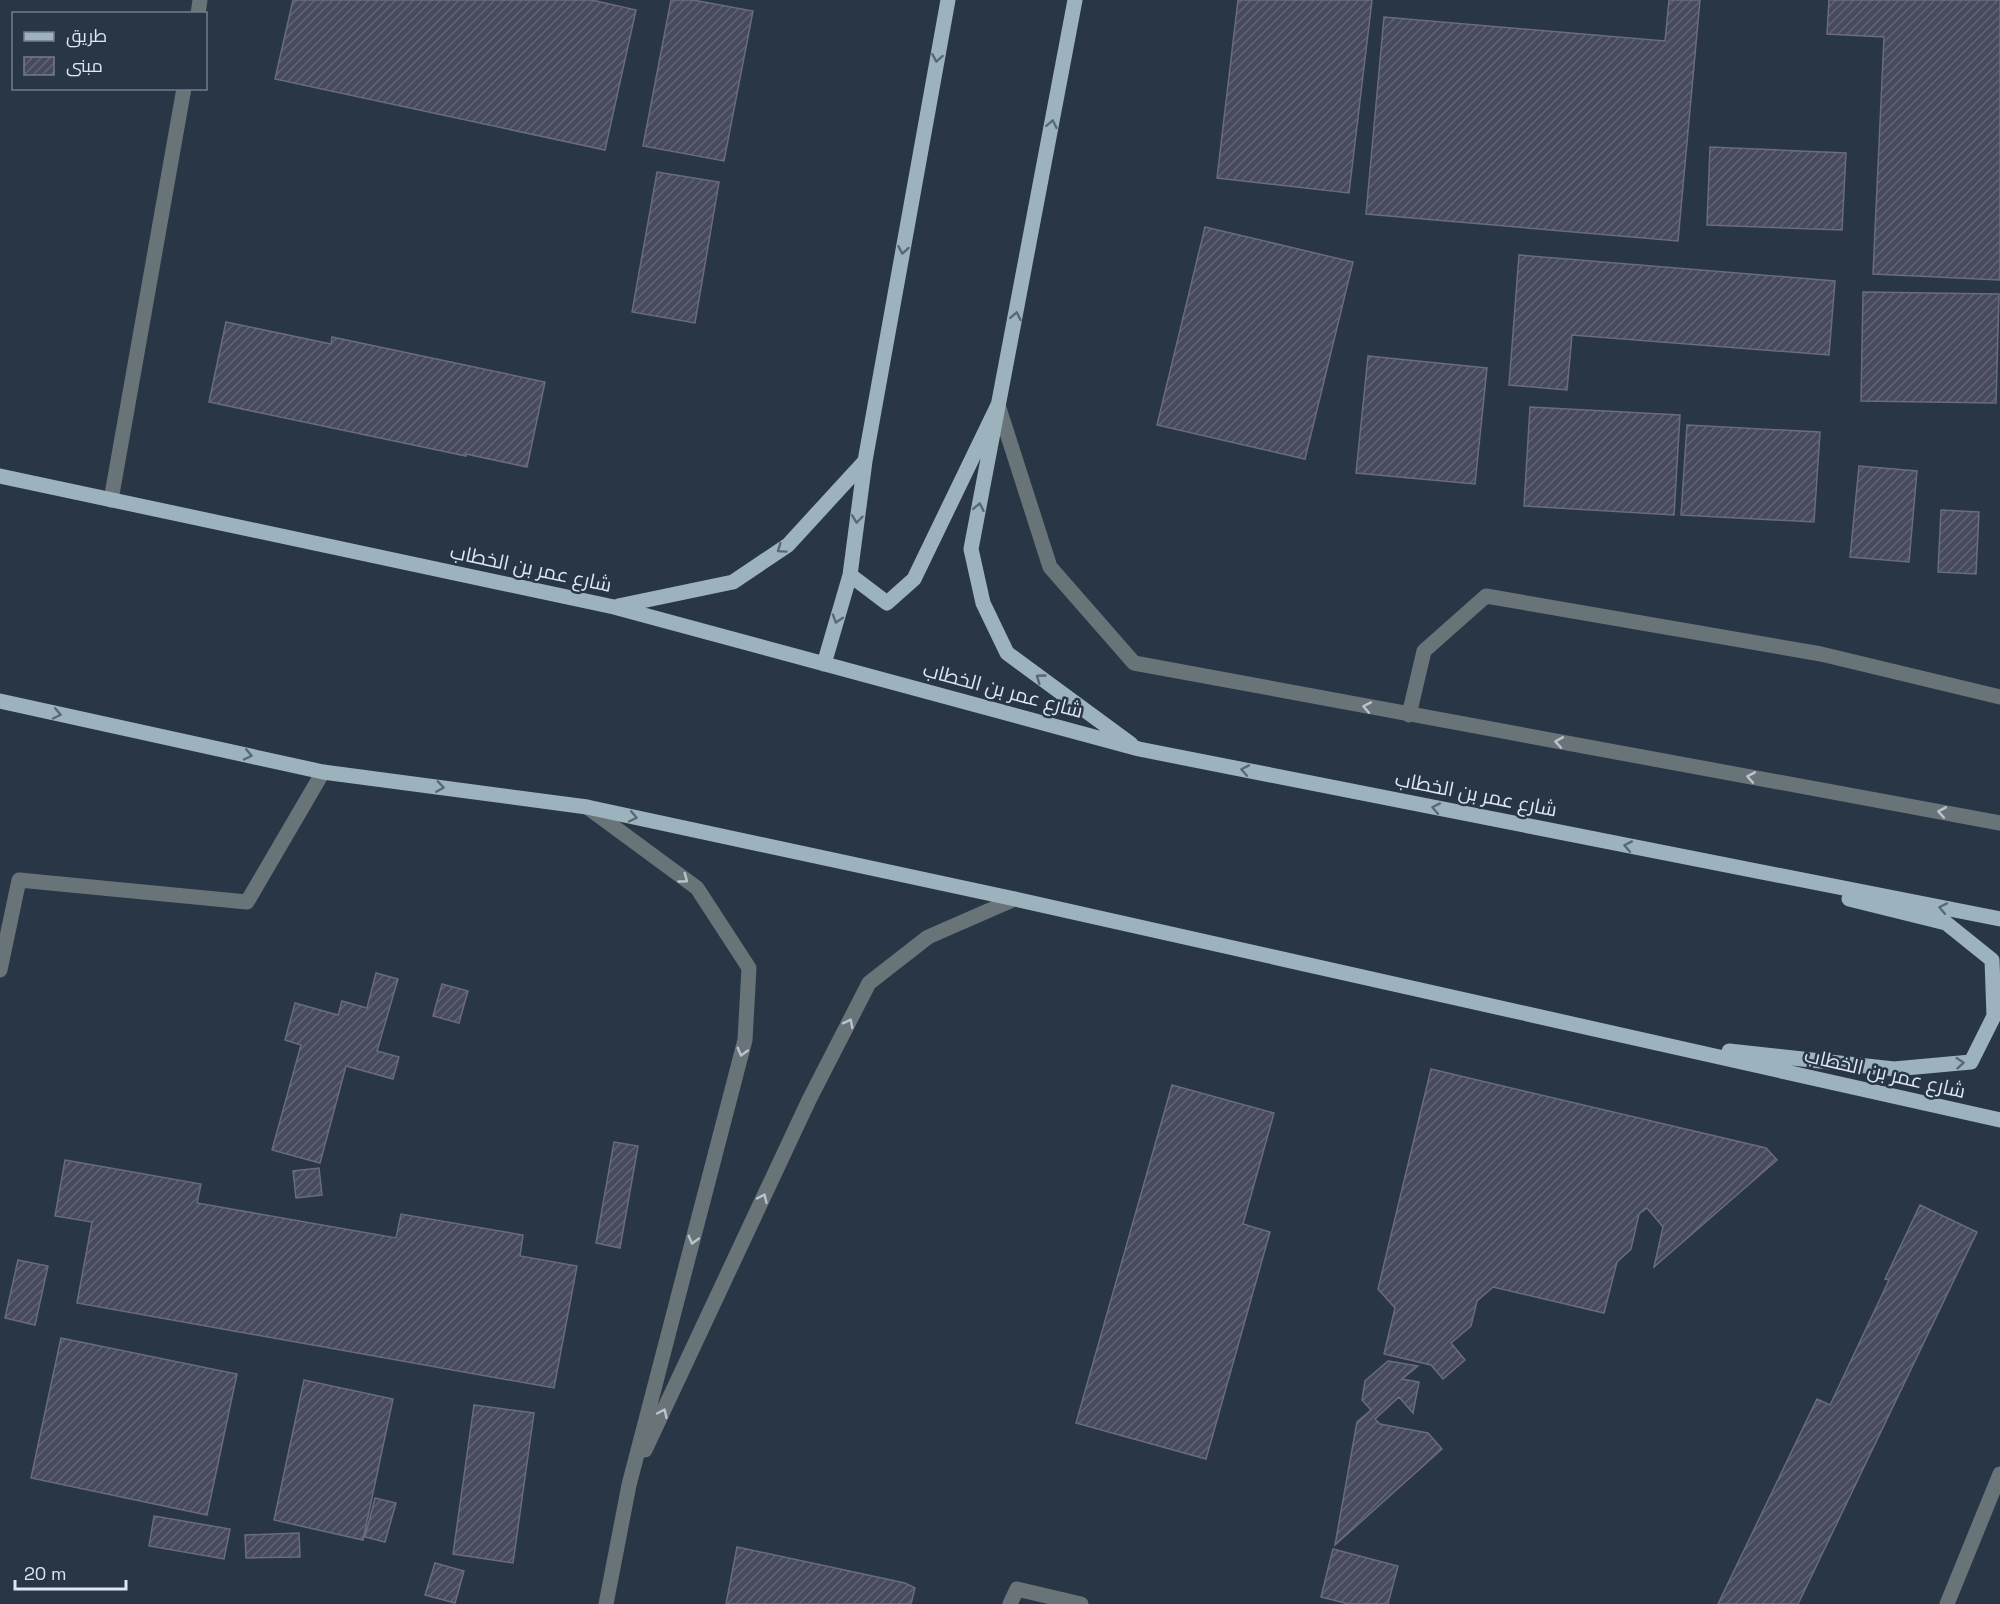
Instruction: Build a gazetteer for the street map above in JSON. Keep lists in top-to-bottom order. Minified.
{"streets":{"main road":["شارع عمر بن الخطاب"]},"legend":["طريق","مبنى"],"scale_bar":"20 m"}
